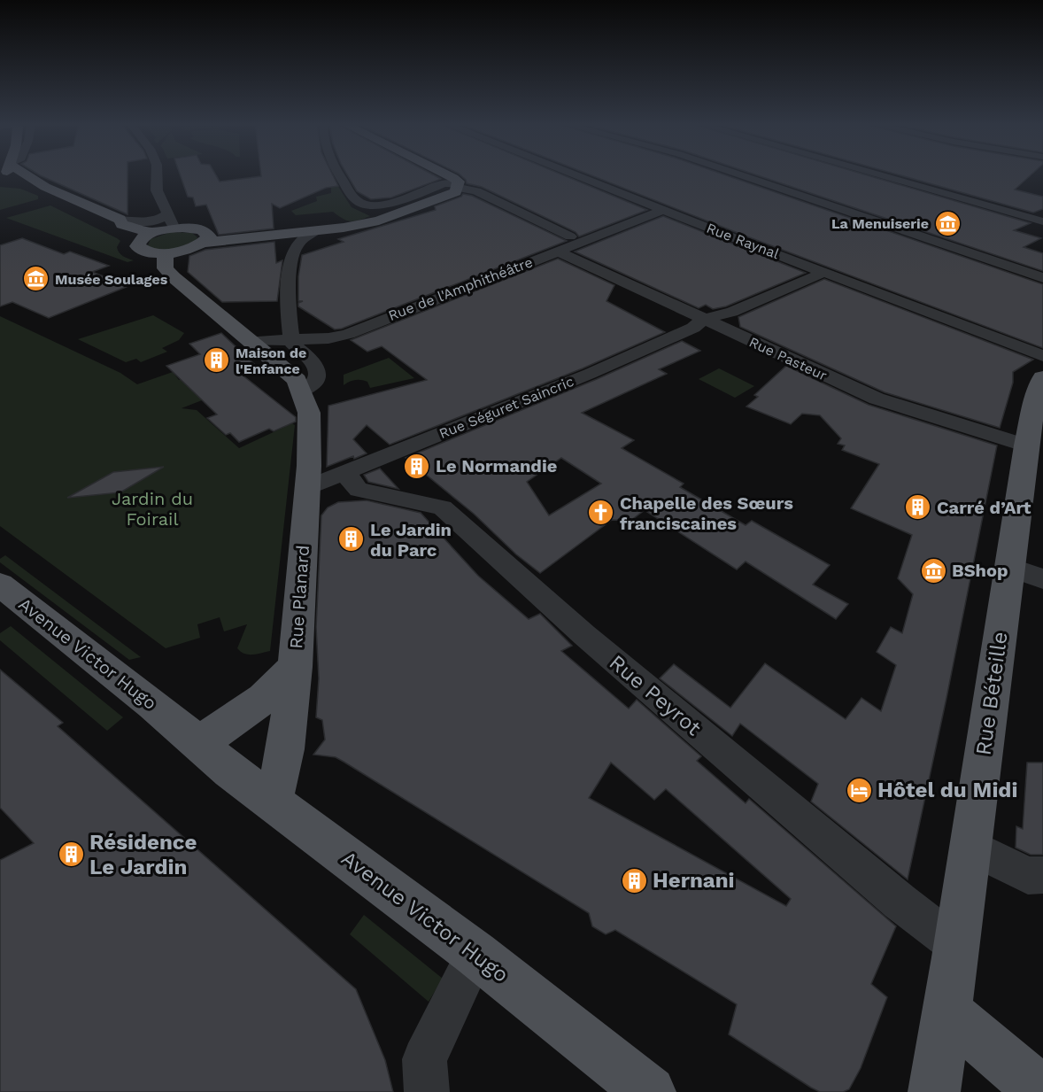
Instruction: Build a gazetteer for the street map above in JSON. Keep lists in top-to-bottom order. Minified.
{"streets":{"main road":["Rue Planard","Avenue Victor Hugo","Rue Béteille"],"street":["Rue Raynal","Rue de l'Amphithéâtre","Rue Pasteur","Rue Séguret Saincric","Rue Peyrot"]},"crossings":[["Rue Raynal","Rue de l'Amphithéâtre"],["Rue Raynal","Rue Séguret Saincric"],["Rue de l'Amphithéâtre","Rue Pasteur"],["Rue de l'Amphithéâtre","Rue Planard"],["Rue Pasteur","Rue Séguret Saincric"],["Rue Pasteur","Rue Béteille"],["Rue Séguret Saincric","Rue Planard"],["Rue Séguret Saincric","Rue Peyrot"],["Rue Planard","Avenue Victor Hugo"],["Rue Béteille","Rue Peyrot"]],"parks":["Jardin du Foirail"],"places":{"museum":["La Menuiserie","Musée Soulages","BShop"],"building":["Maison de l'Enfance","Le Normandie","Carré d’Art","Le Jardin du Parc","Résidence Le Jardin","Hernani"],"church":["Chapelle des Sœurs franciscaines"],"hotel":["Hôtel du Midi"]}}
